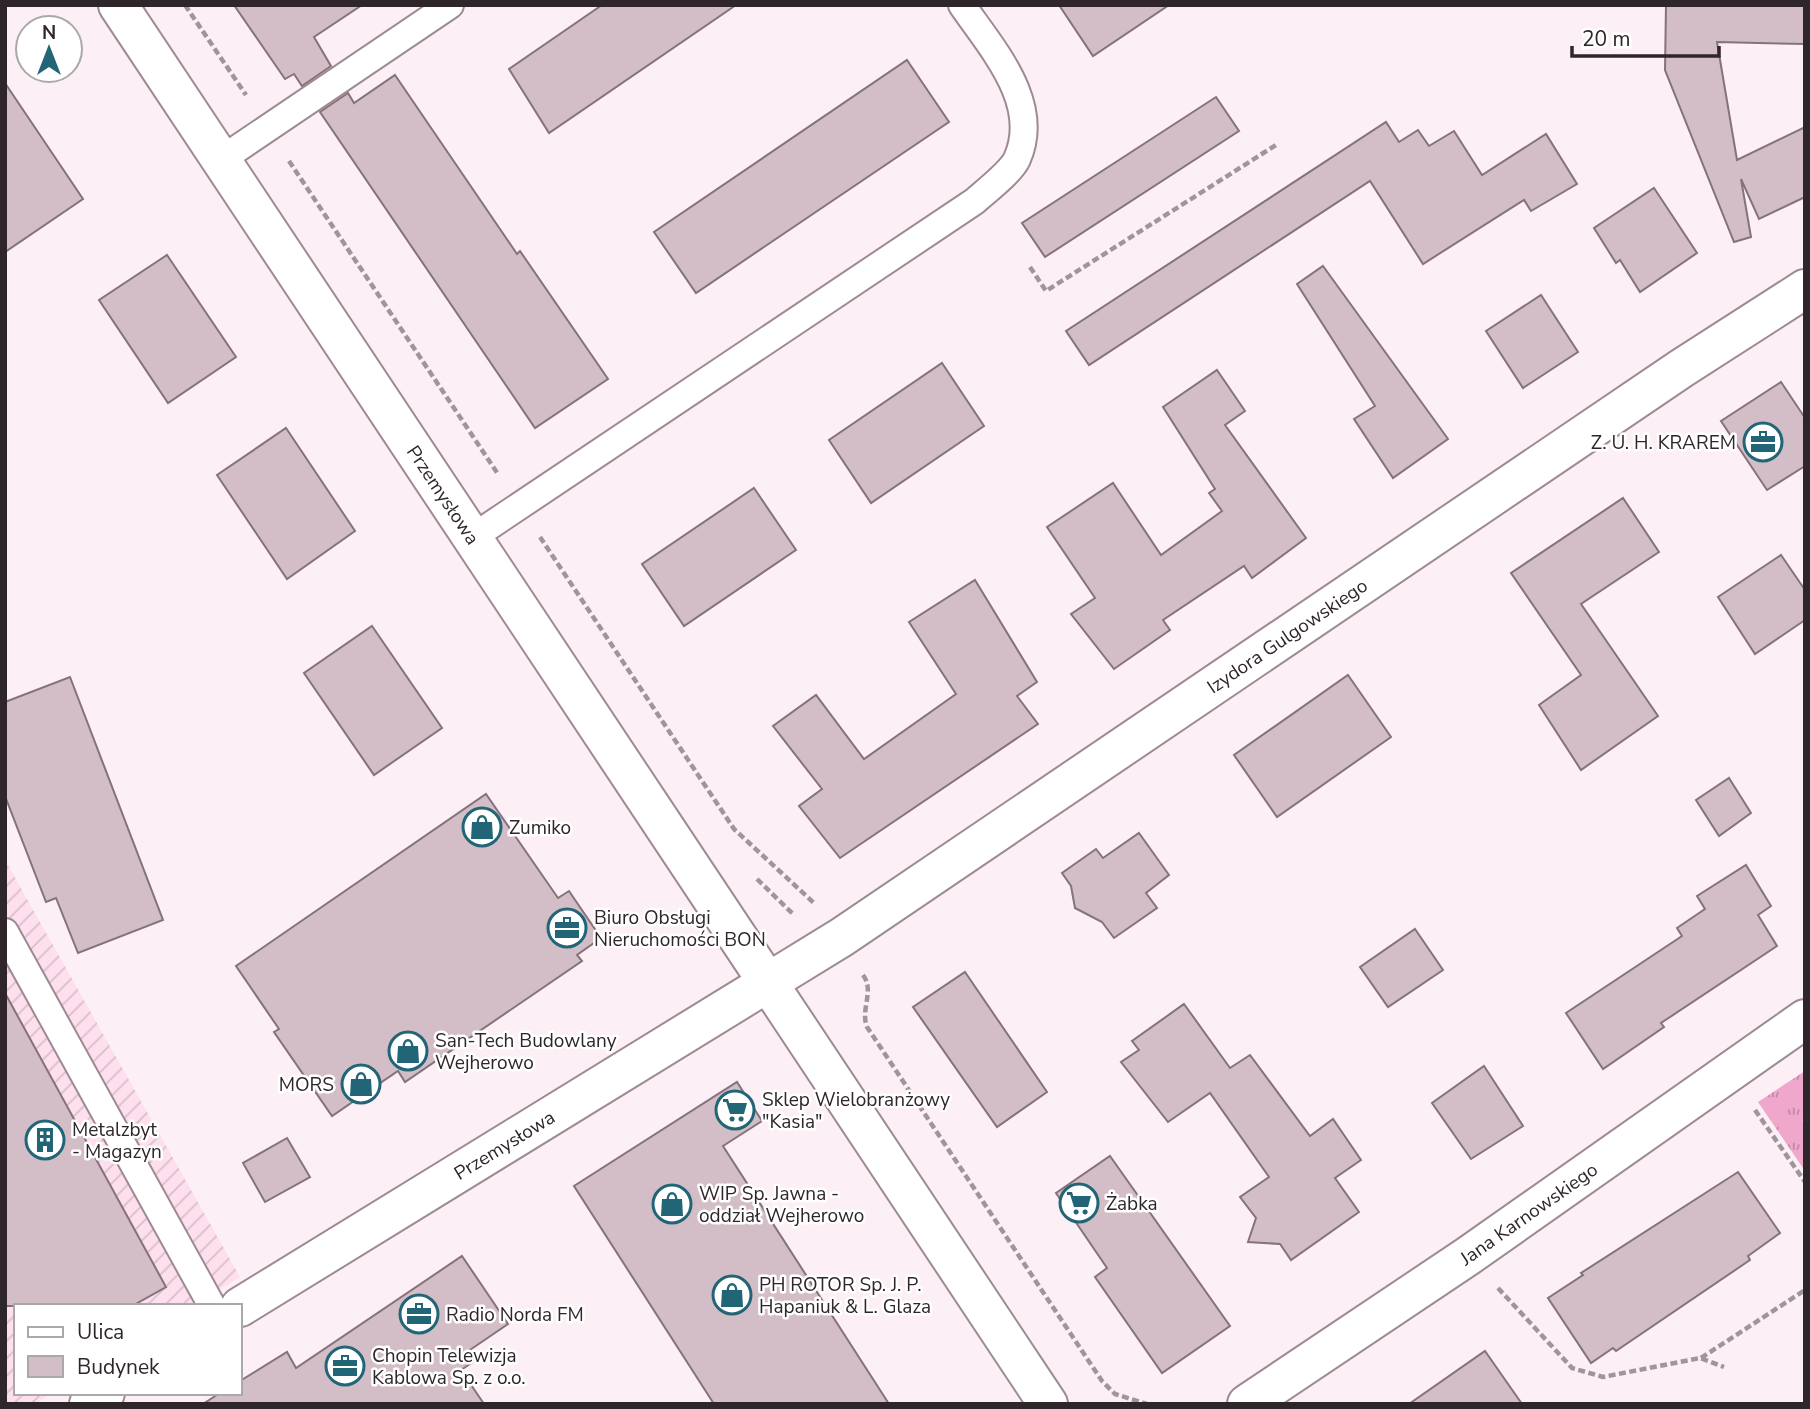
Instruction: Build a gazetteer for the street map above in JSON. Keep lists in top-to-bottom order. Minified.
{"streets":{"street":["Przemysłowa","Izydora Gulgowskiego","Jana Karnowskiego"]},"crossings":[["Przemysłowa","Izydora Gulgowskiego"]],"places":{"office":["Z. U. H. KRAREM","Biuro Obsługi Nieruchomości BON","Radio Norda FM","Chopin Telewizja Kablowa Sp. z o.o."],"shop":["Zumiko","San-Tech Budowlany Wejherowo","MORS","WIP Sp. Jawna - oddział Wejherowo","PH ROTOR Sp. J. P. Hapaniuk & L. Glaza"],"supermarket":["Sklep Wielobranżowy \"Kasia\"","Żabka"],"building":["Metalzbyt - Magazyn"]},"legend":["Ulica","Budynek"],"scale_bar":"20 m","north":"top"}
